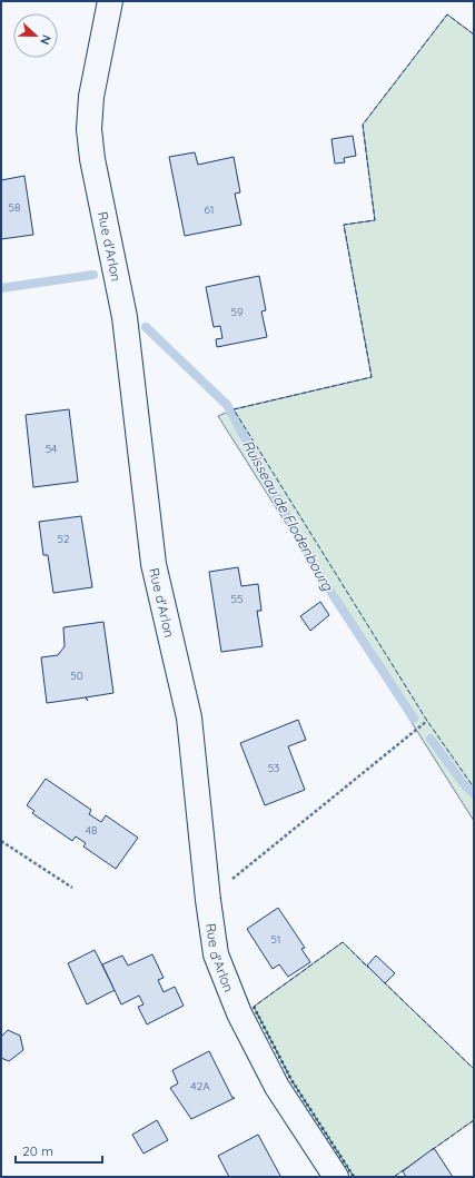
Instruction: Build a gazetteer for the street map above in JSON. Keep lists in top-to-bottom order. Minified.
{"streets":{"street":["Rue d'Arlon"]},"water":["Ruisseau de Flodenbourg"],"house_numbers":["58","61","59","54","52","55","50","53","48","51","42A"],"scale_bar":"20 m","north":"right"}
